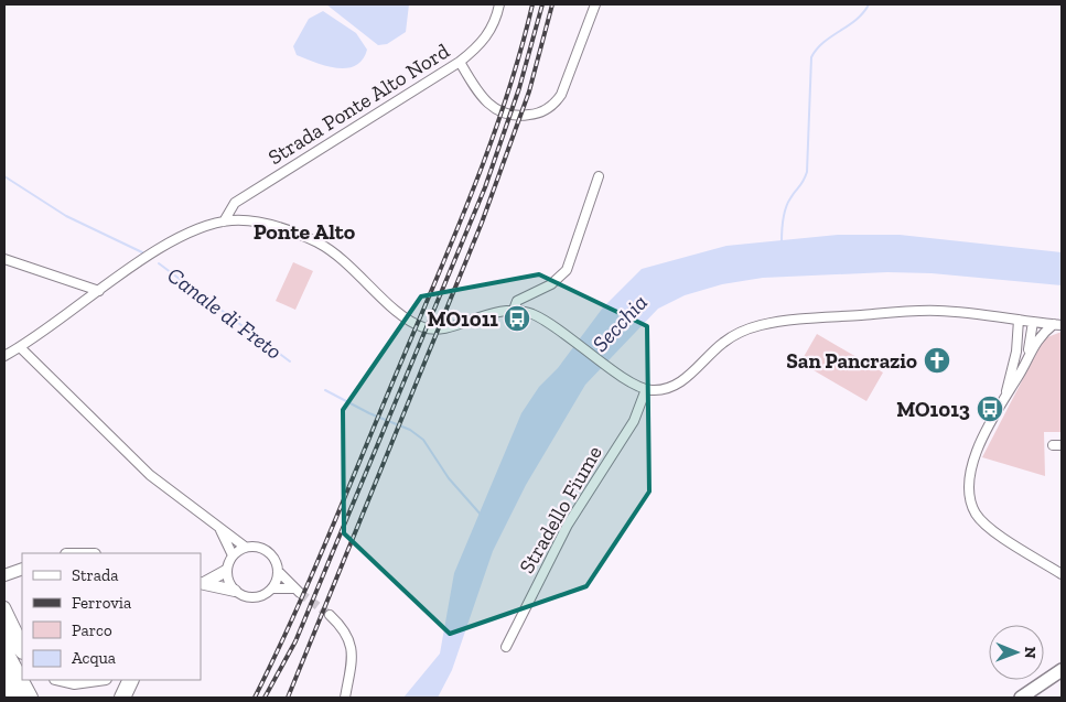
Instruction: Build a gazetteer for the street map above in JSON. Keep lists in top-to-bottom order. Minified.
{"streets":{"street":["Strada Ponte Alto Nord","Stradello Fiume"]},"districts":["Ponte Alto"],"water":["Canale di Freto","Secchia"],"places":{"bus stop":["MO1011","MO1013"],"church":["San Pancrazio"]},"legend":["Strada","Ferrovia","Parco","Acqua"],"north":"right"}
